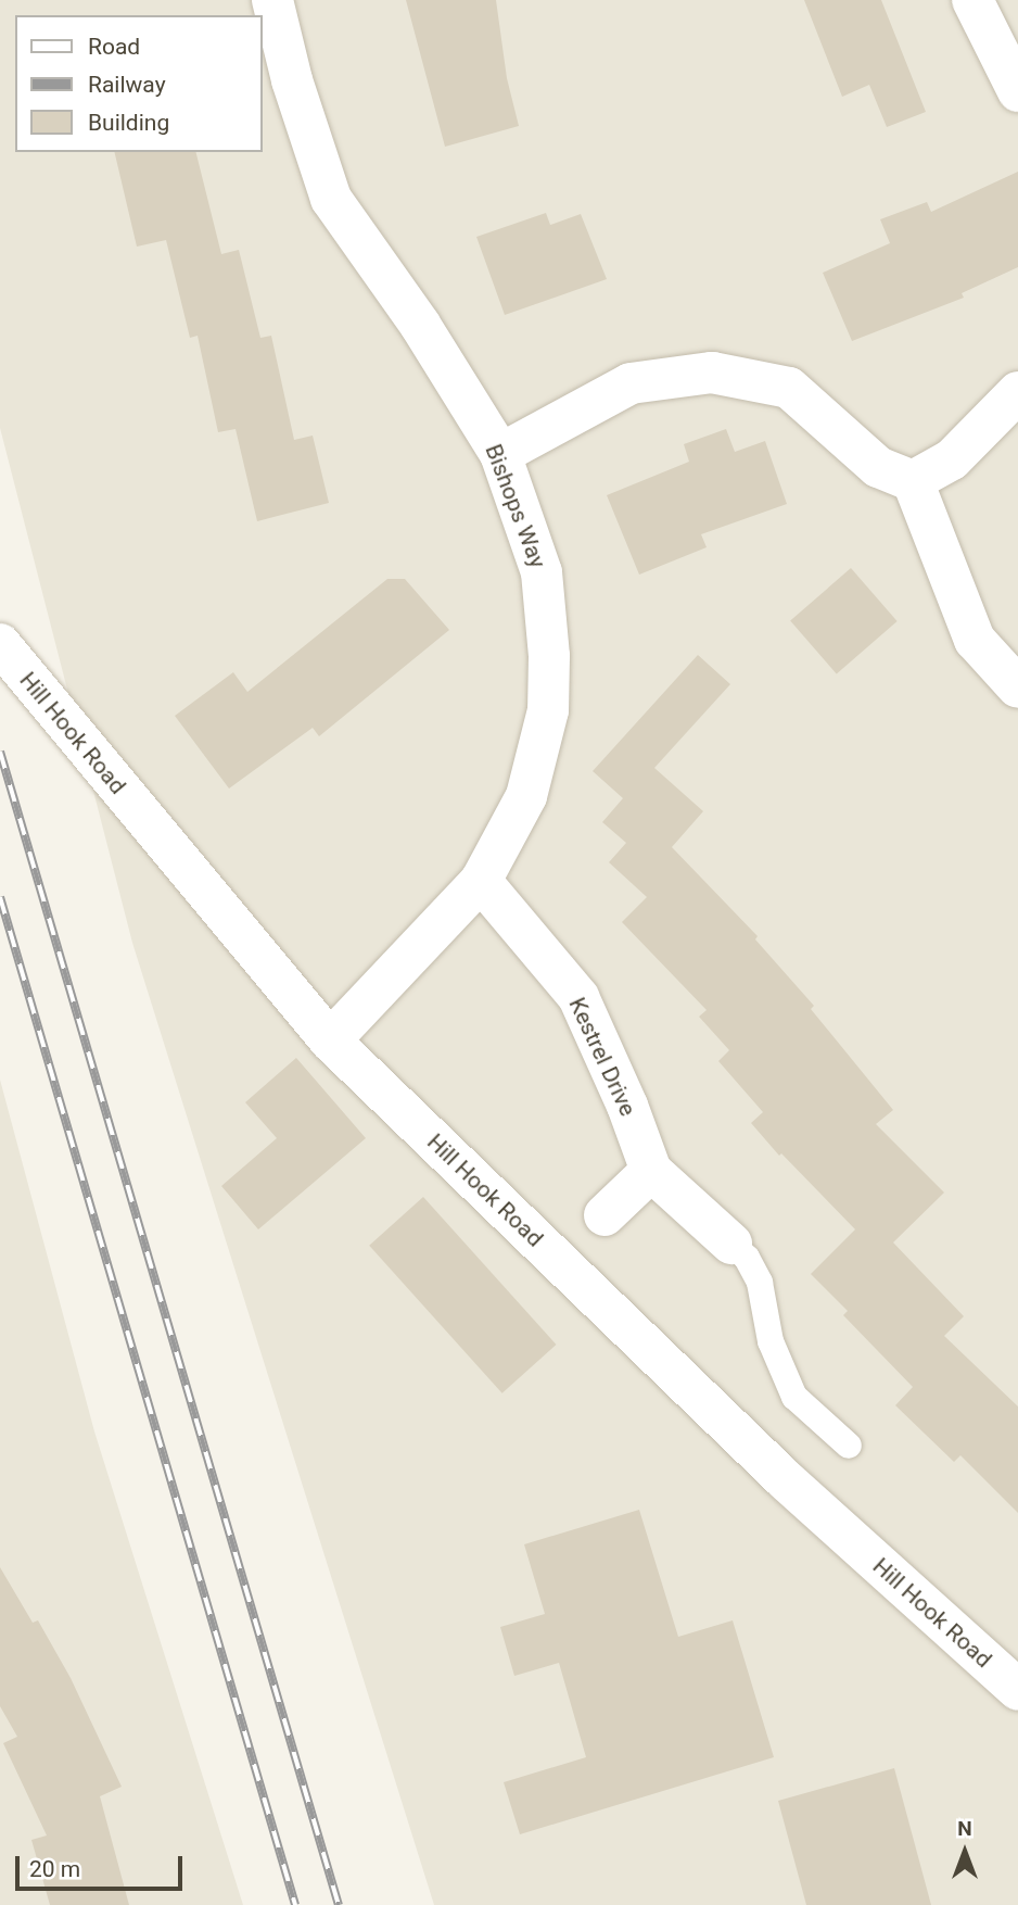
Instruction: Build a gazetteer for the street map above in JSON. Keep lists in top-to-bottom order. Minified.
{"streets":{"street":["Bishops Way","Hill Hook Road","Kestrel Drive"]},"crossings":[["Bishops Way","Hill Hook Road"],["Bishops Way","Kestrel Drive"]],"legend":["Road","Railway","Building"],"scale_bar":"20 m","north":"top"}
